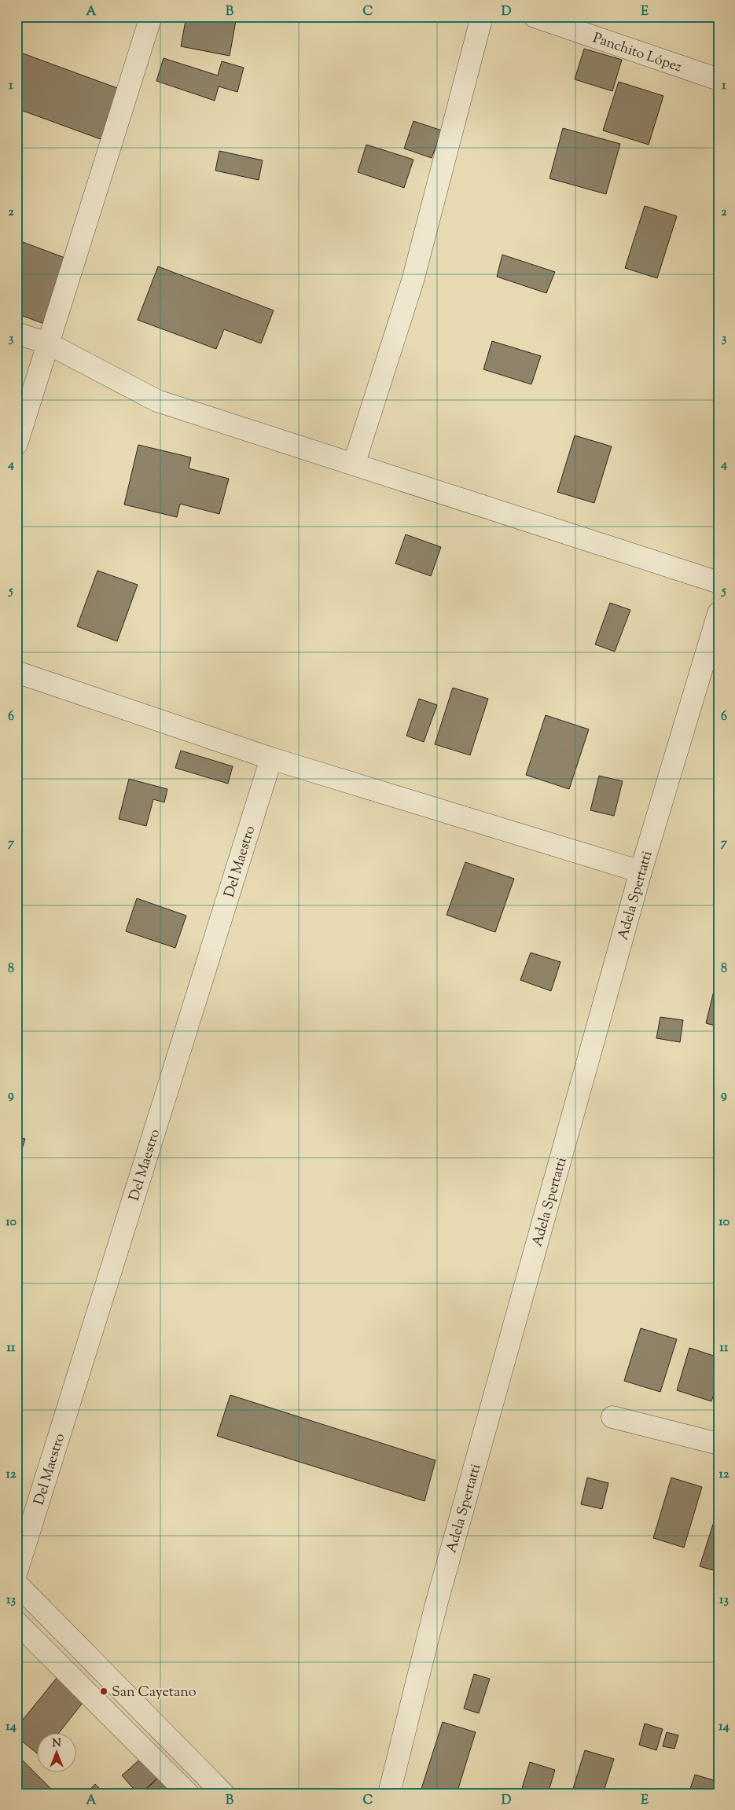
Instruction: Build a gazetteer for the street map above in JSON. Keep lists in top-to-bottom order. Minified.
{"streets":{"street":["Panchito López","Del Maestro","Adela Spertatti"]},"places":["San Cayetano"],"north":"top","grid":{"columns":["A","B","C","D","E"],"rows":["1","2","3","4","5","6","7","8","9","10","11","12","13","14"]}}
